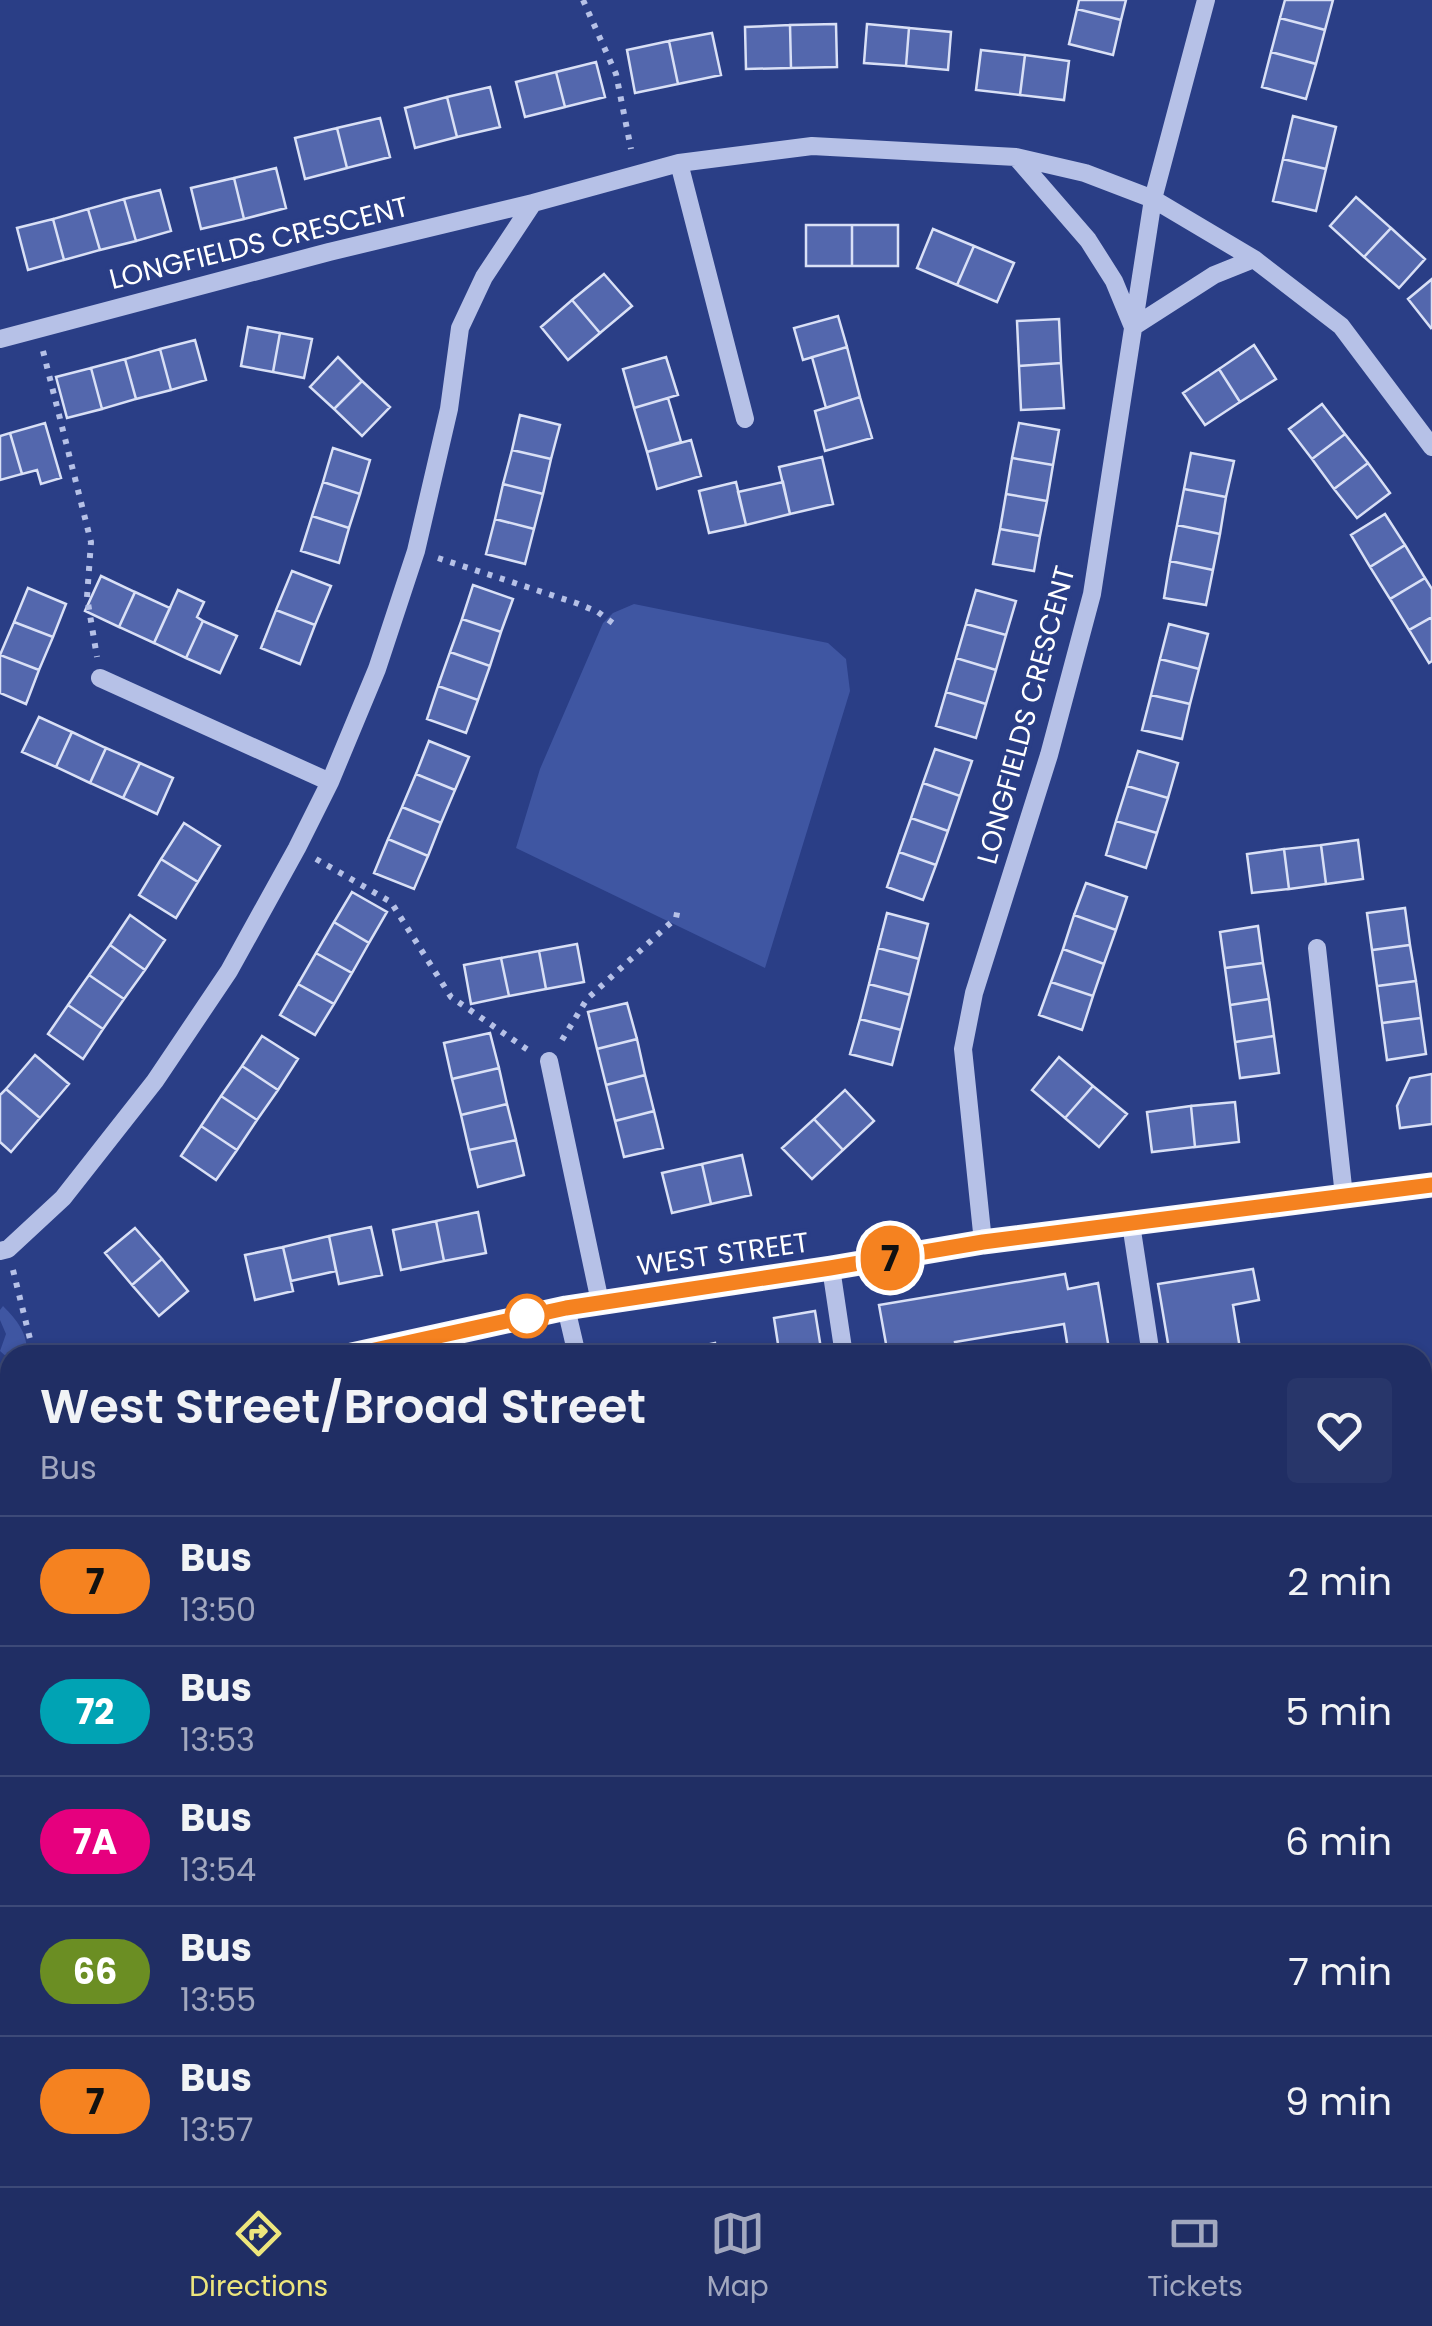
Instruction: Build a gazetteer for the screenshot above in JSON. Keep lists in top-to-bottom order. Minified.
{"streets":{"main road":["WEST STREET"],"street":["LONGFIELDS CRESCENT"]},"crossings":[["LONGFIELDS CRESCENT","WEST STREET"]],"lines":["bus line 7"],"page":{"on_map":"7","heading":["West Street/Broad Street","Bus"],"list":[{"mark":"7","name":"Bus","note":"13:50","value":"2 min"},{"mark":"72","name":"Bus","note":"13:53","value":"5 min"},{"mark":"7A","name":"Bus","note":"13:54","value":"6 min"},{"mark":"66","name":"Bus","note":"13:55","value":"7 min"},{"mark":"7","name":"Bus","note":"13:57","value":"9 min"}],"tabs":["Directions","Map","Tickets"]}}
